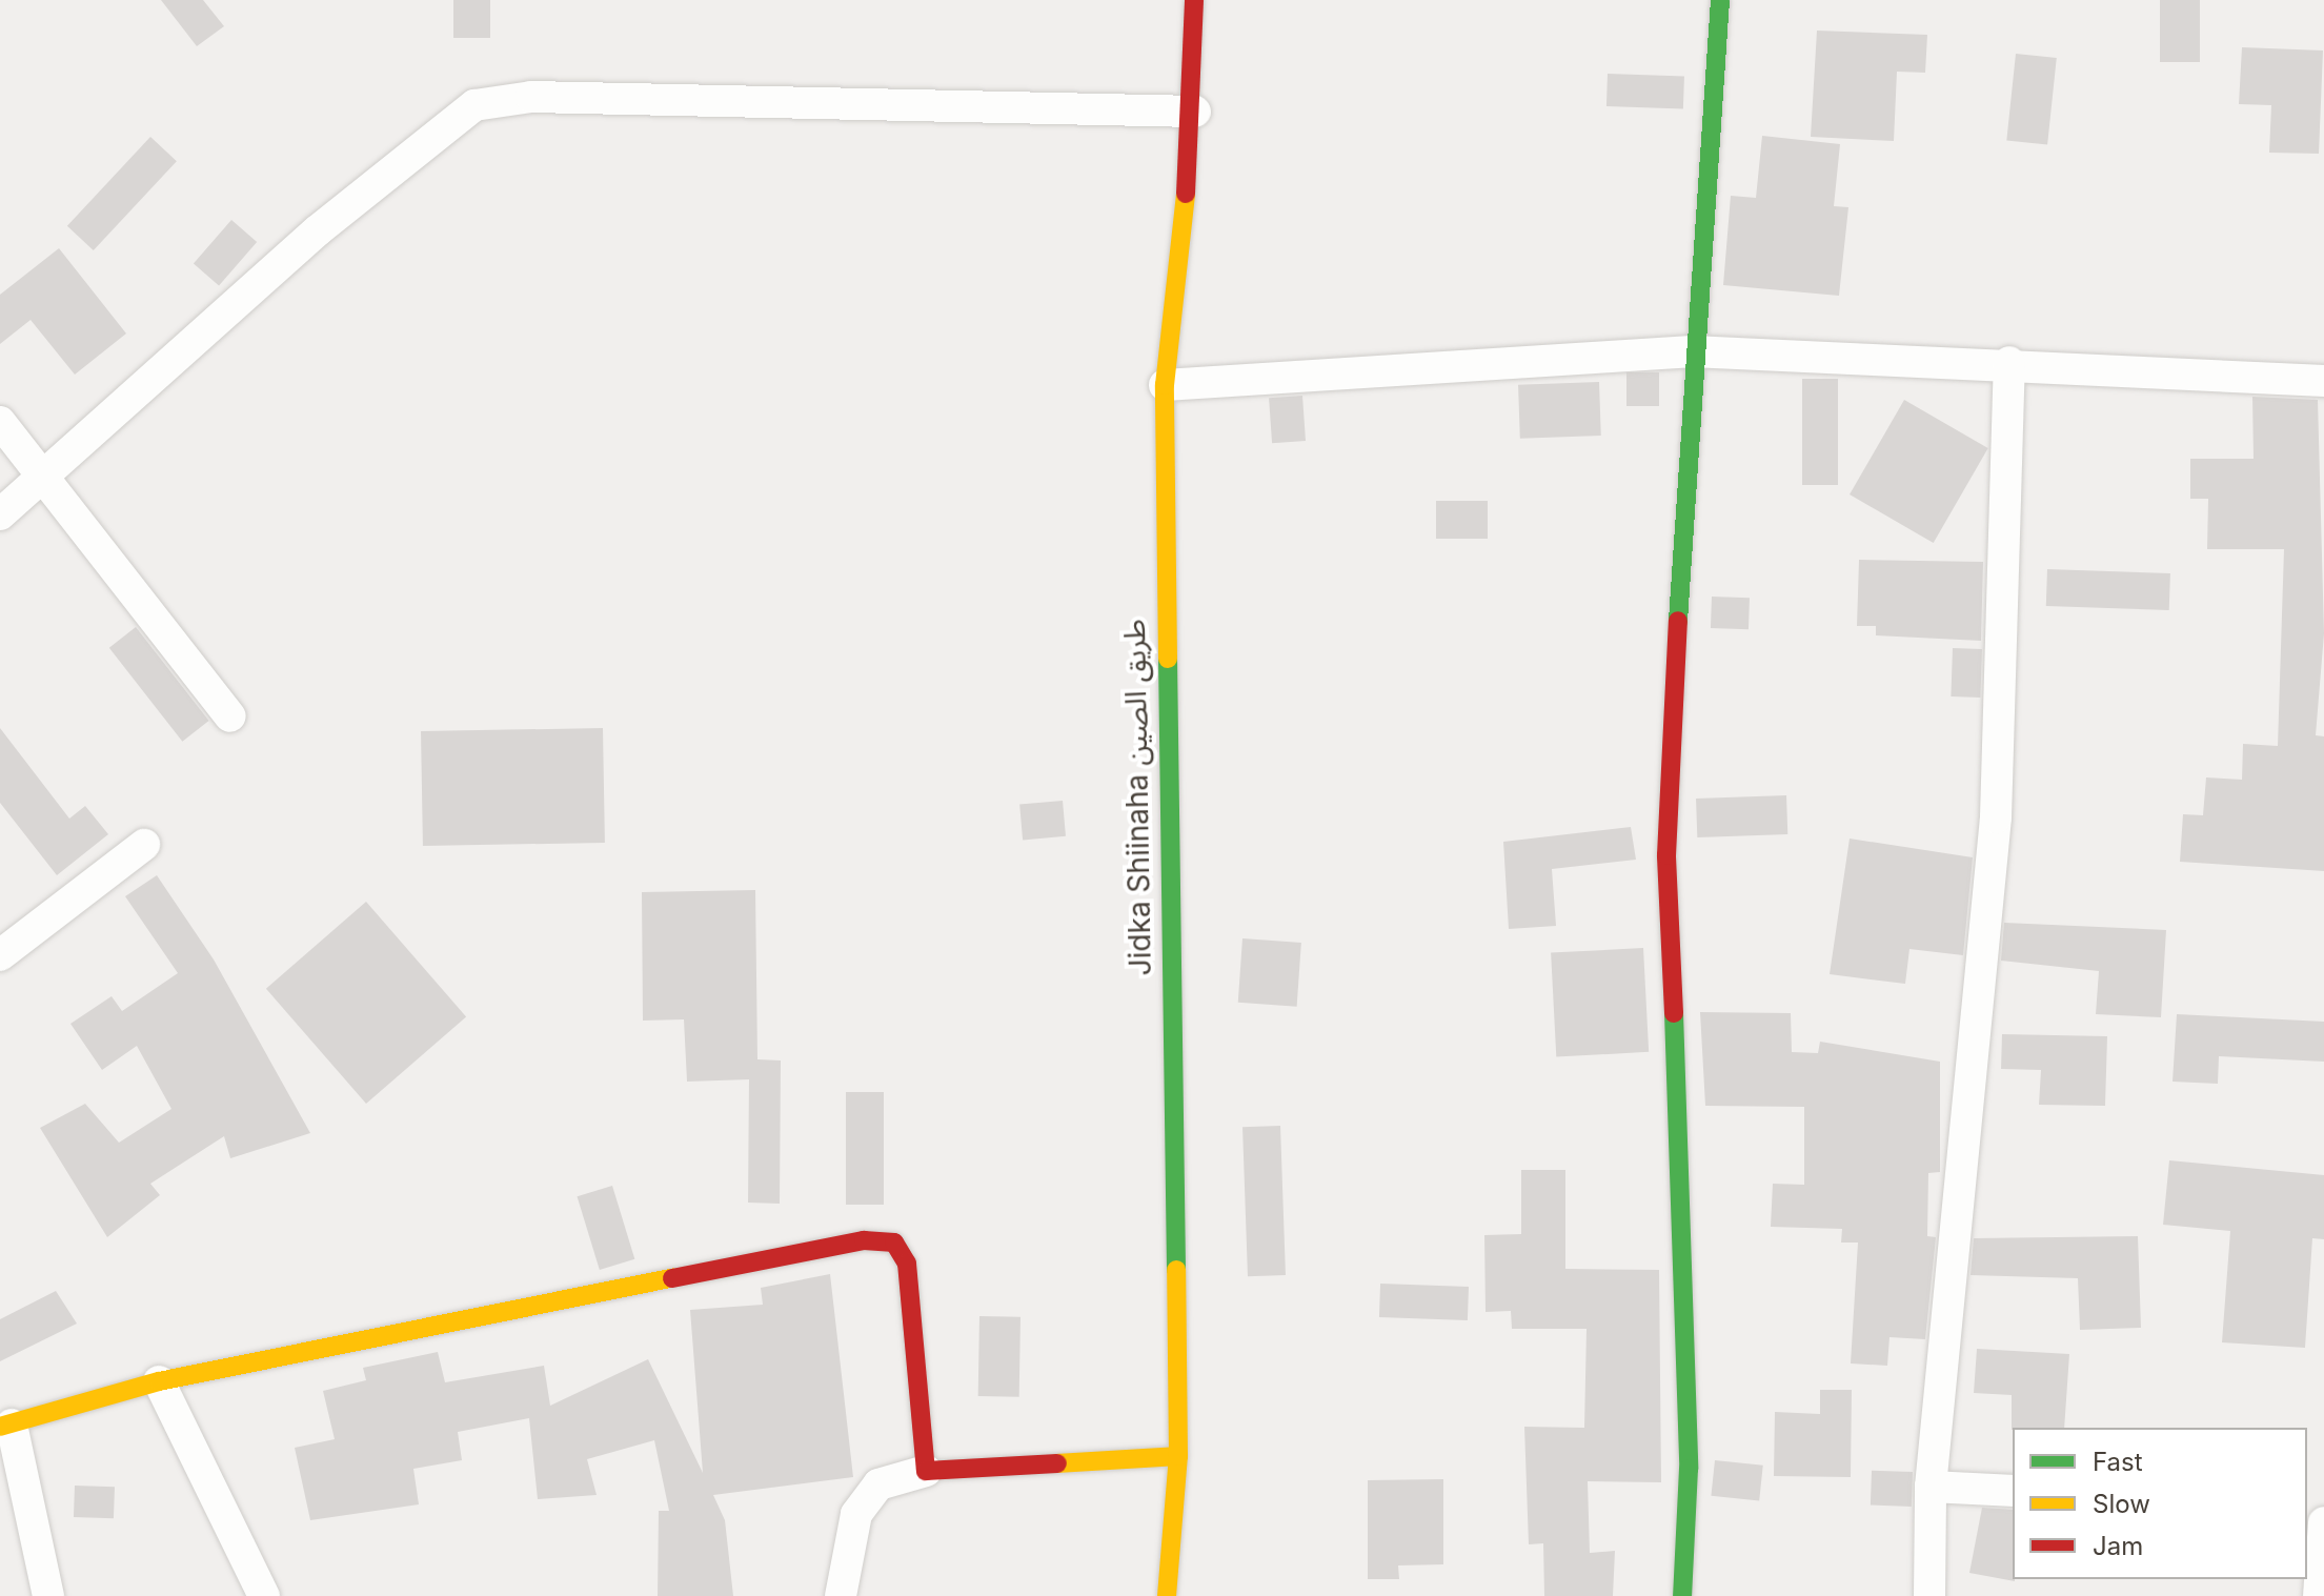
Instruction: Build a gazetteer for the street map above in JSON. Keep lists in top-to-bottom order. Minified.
{"streets":{"street":["Jidka Shiinaha طريق الصين"]},"legend":["Fast","Slow","Jam"]}
